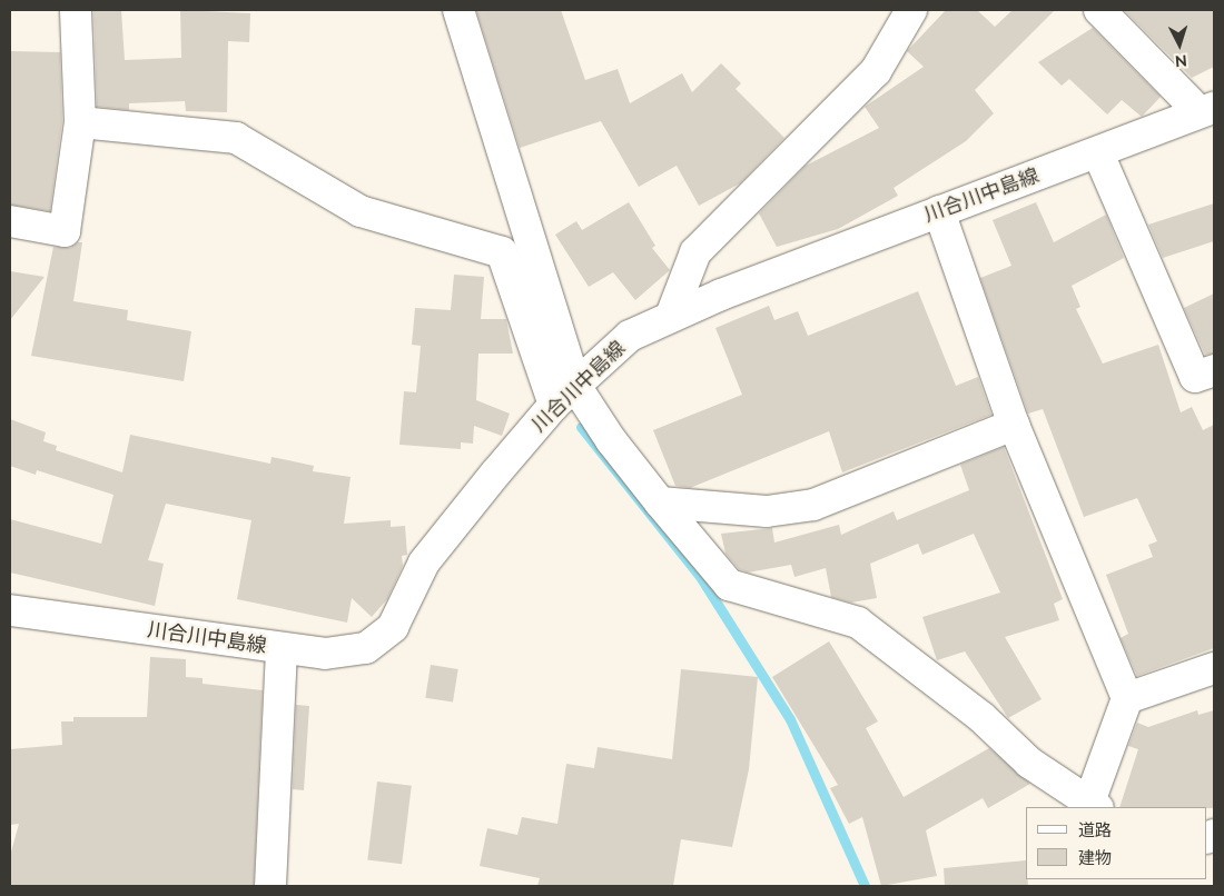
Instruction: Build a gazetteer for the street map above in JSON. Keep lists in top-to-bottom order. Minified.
{"streets":{"street":["川合川中島線"]},"legend":["道路","建物"],"north":"bottom"}
